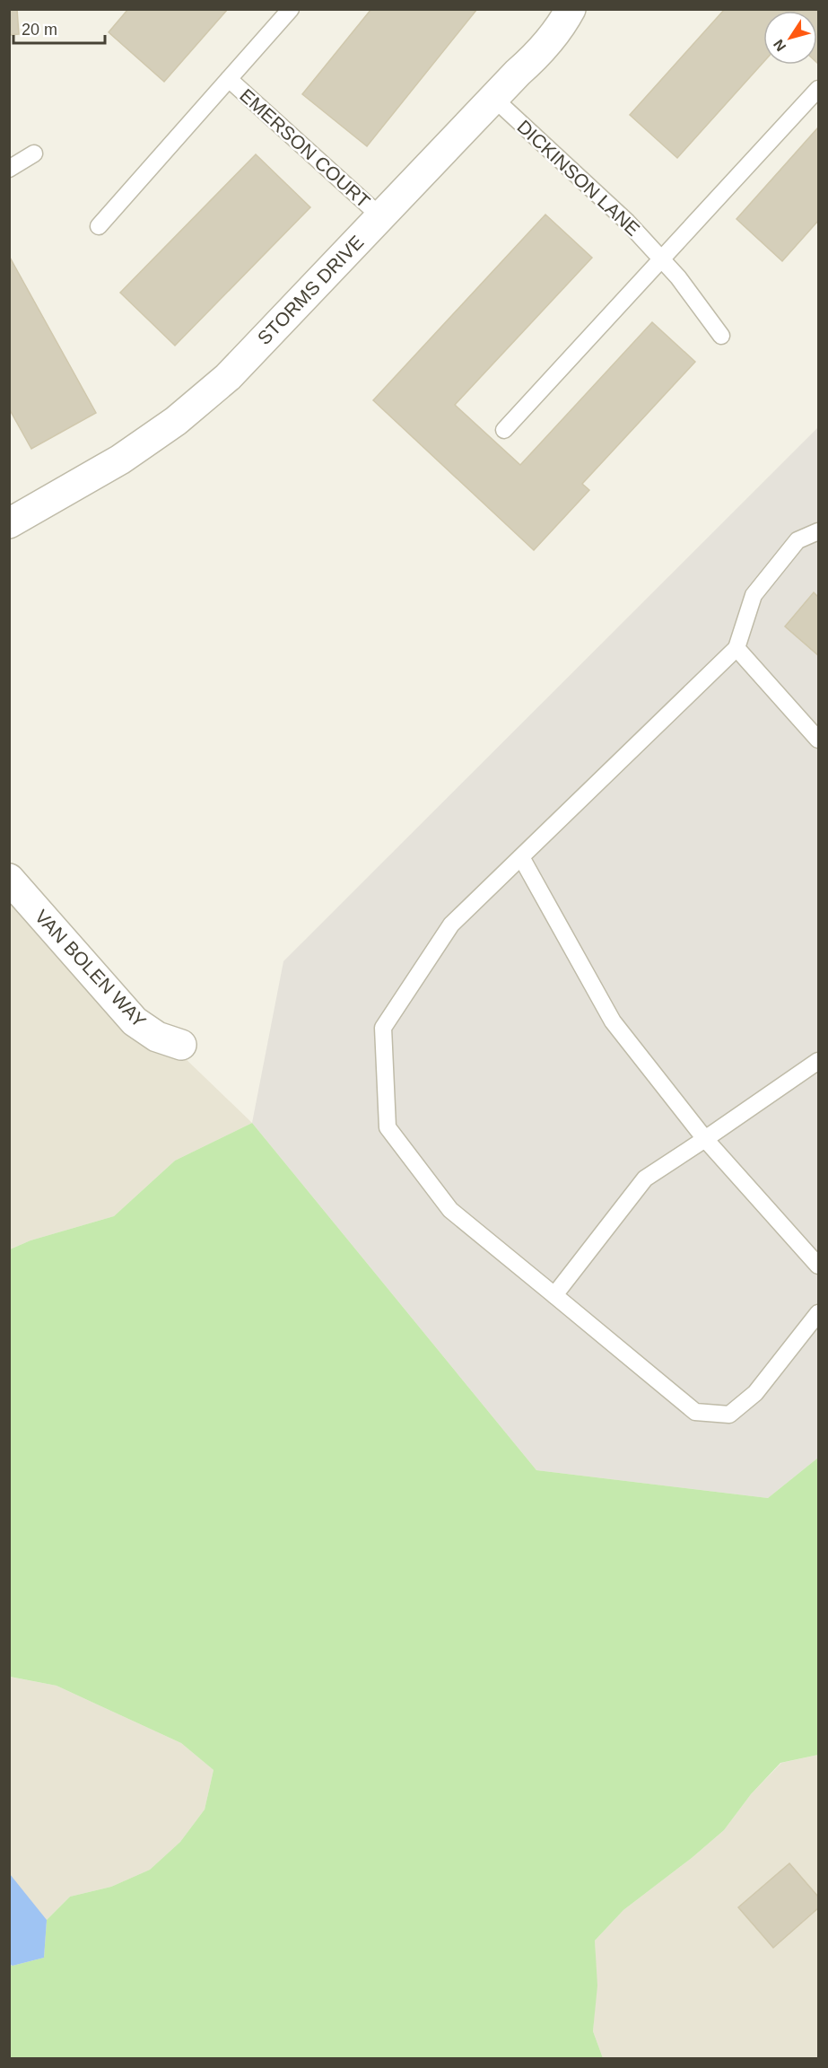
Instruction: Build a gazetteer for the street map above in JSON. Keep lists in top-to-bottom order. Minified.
{"streets":{"street":["STORMS DRIVE","VAN BOLEN WAY"],"lane":["EMERSON COURT","DICKINSON LANE"]},"crossings":[["EMERSON COURT","STORMS DRIVE"],["DICKINSON LANE","STORMS DRIVE"]],"scale_bar":"20 m","north":"bottom left"}
